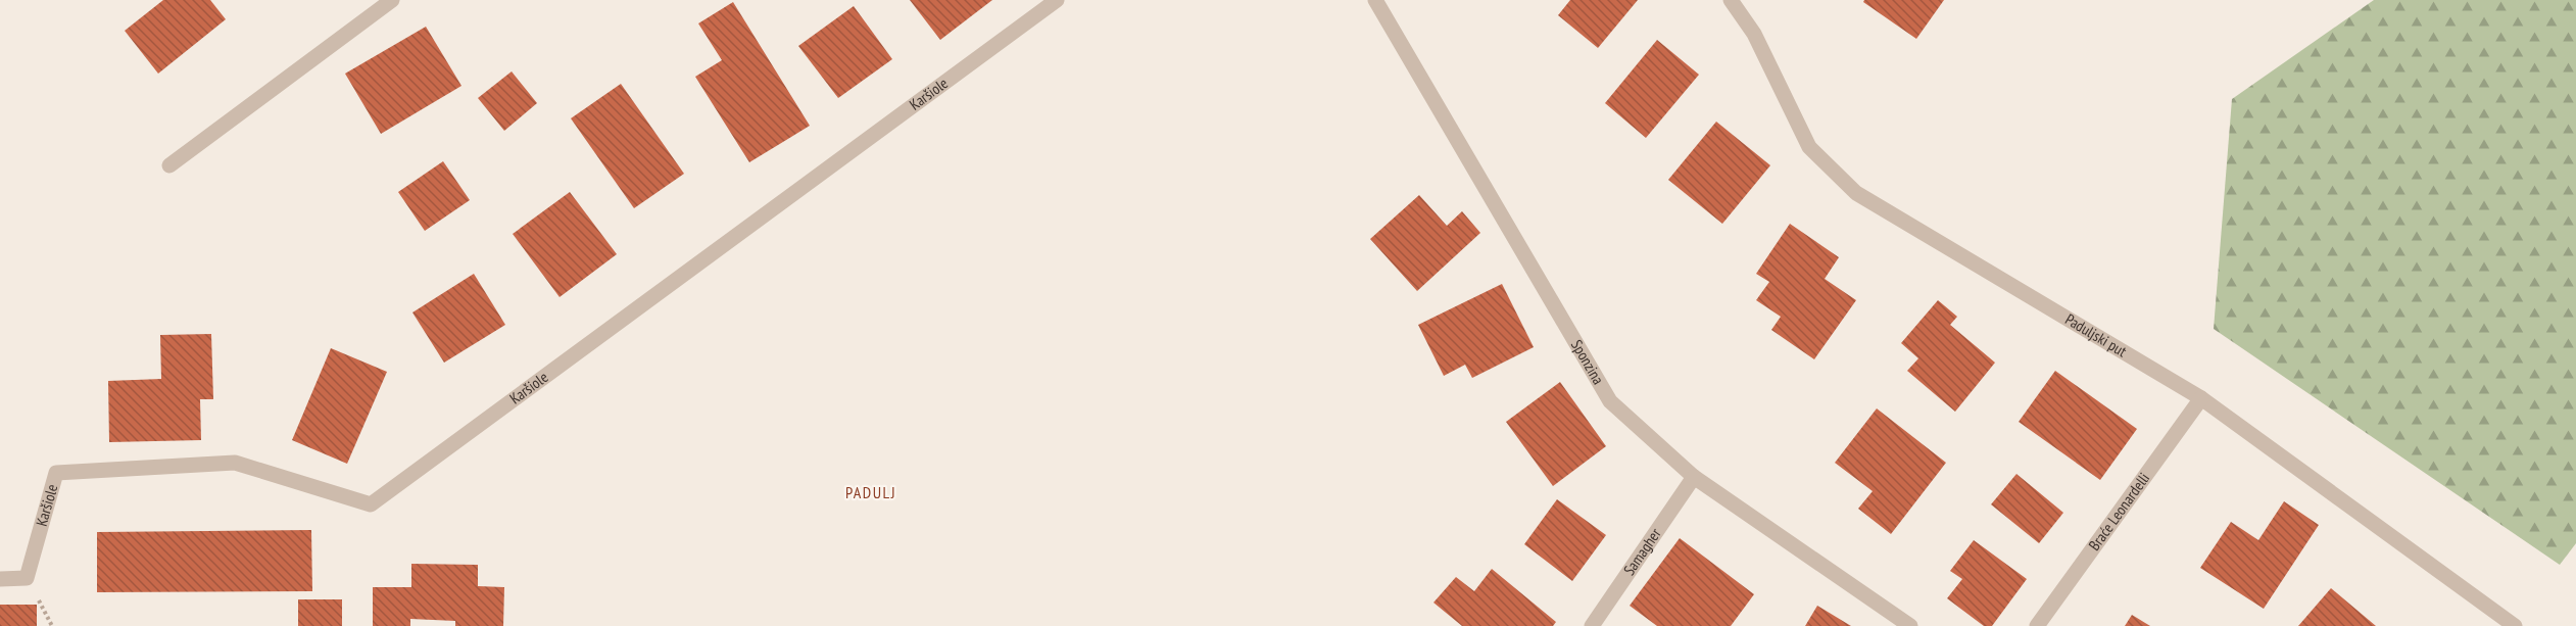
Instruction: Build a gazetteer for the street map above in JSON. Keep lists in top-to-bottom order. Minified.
{"streets":{"street":["Karšiole","Paduljski put","Sponzina","Braće Leonardelli","Samagher"]},"crossings":[["Paduljski put","Braće Leonardelli"],["Sponzina","Samagher"]],"districts":["PADULJ"]}
